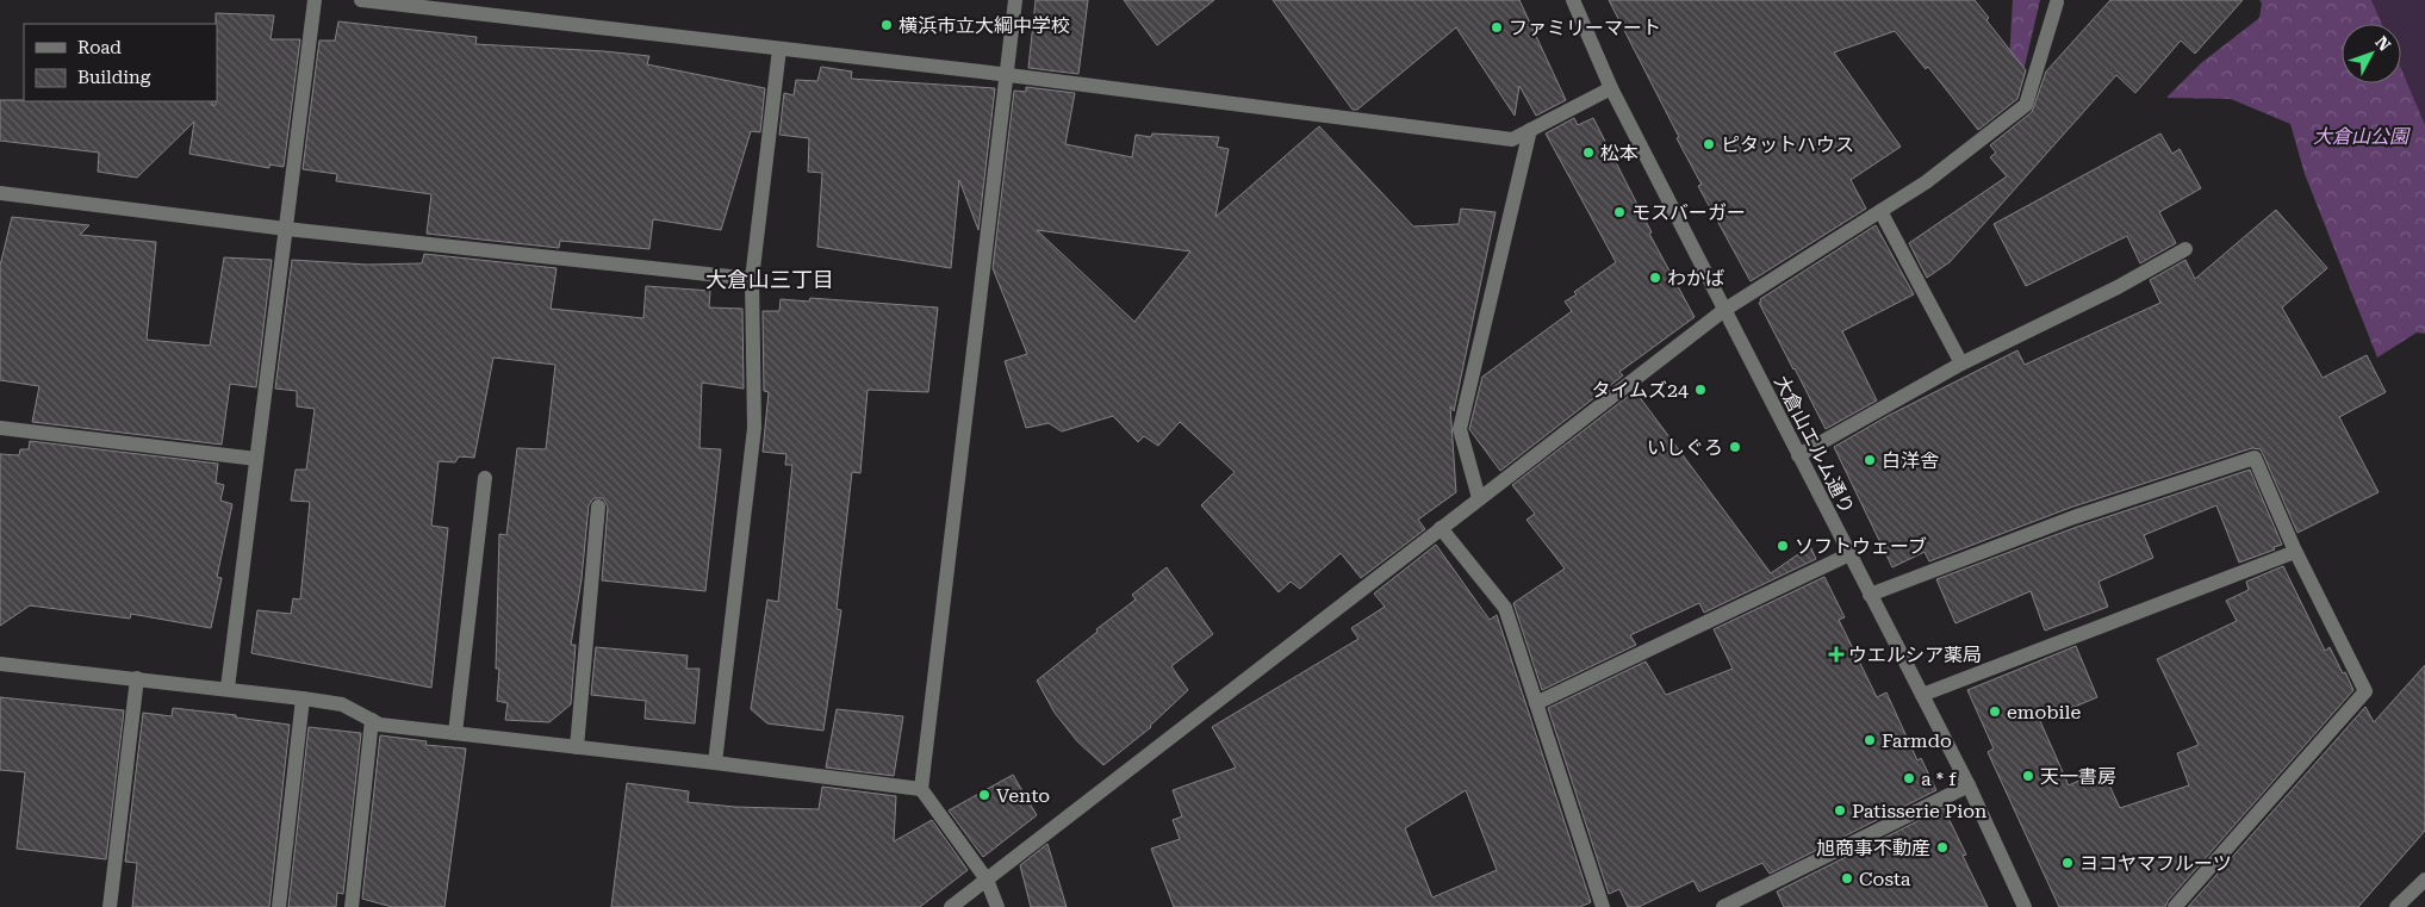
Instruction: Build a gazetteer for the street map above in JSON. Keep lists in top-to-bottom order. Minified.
{"streets":{"street":["大倉山エルム通り"]},"districts":["大倉山三丁目"],"parks":["大倉山公園"],"places":{"other":["横浜市立大綱中学校","ファミリーマート","ピタットハウス","松本","モスバーガー","わかば","タイムズ24","いしぐろ","白洋舎","ソフトウェーブ","emobile","Farmdo","天一書房","a * f","Vento","Patisserie Pion","旭商事不動産","ヨコヤマフルーツ","Costa"],"health":["ウエルシア薬局"]},"legend":["Road","Building"],"north":"top right"}
